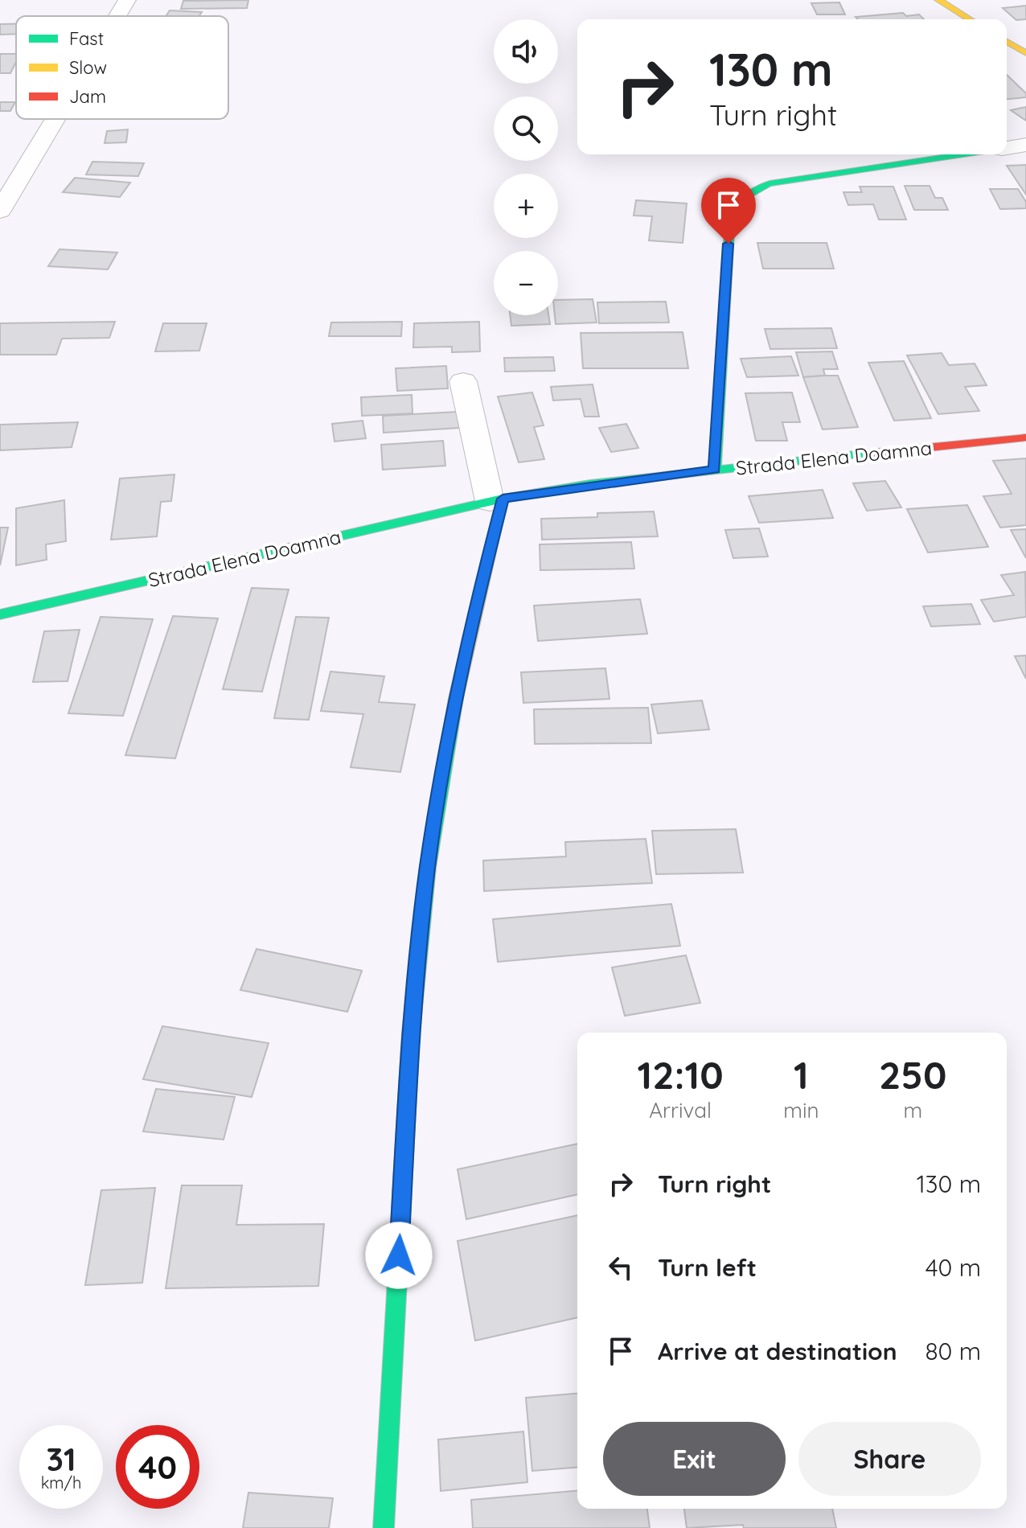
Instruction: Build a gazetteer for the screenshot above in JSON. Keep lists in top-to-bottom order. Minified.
{"streets":{"street":["Strada Elena Doamna"]},"legend":["Fast","Slow","Jam"],"page":{"map_buttons":["+","−"],"turn":["130 m","Turn right"],"eta":["12:10","Arrival","1","min","250","m"],"list":[{"name":"Turn right","value":"130 m"},{"name":"Turn left","value":"40 m"},{"name":"Arrive at destination","value":"80 m"}],"buttons":["Exit","Share"],"speed":"31 km/h","limit":"40"}}
